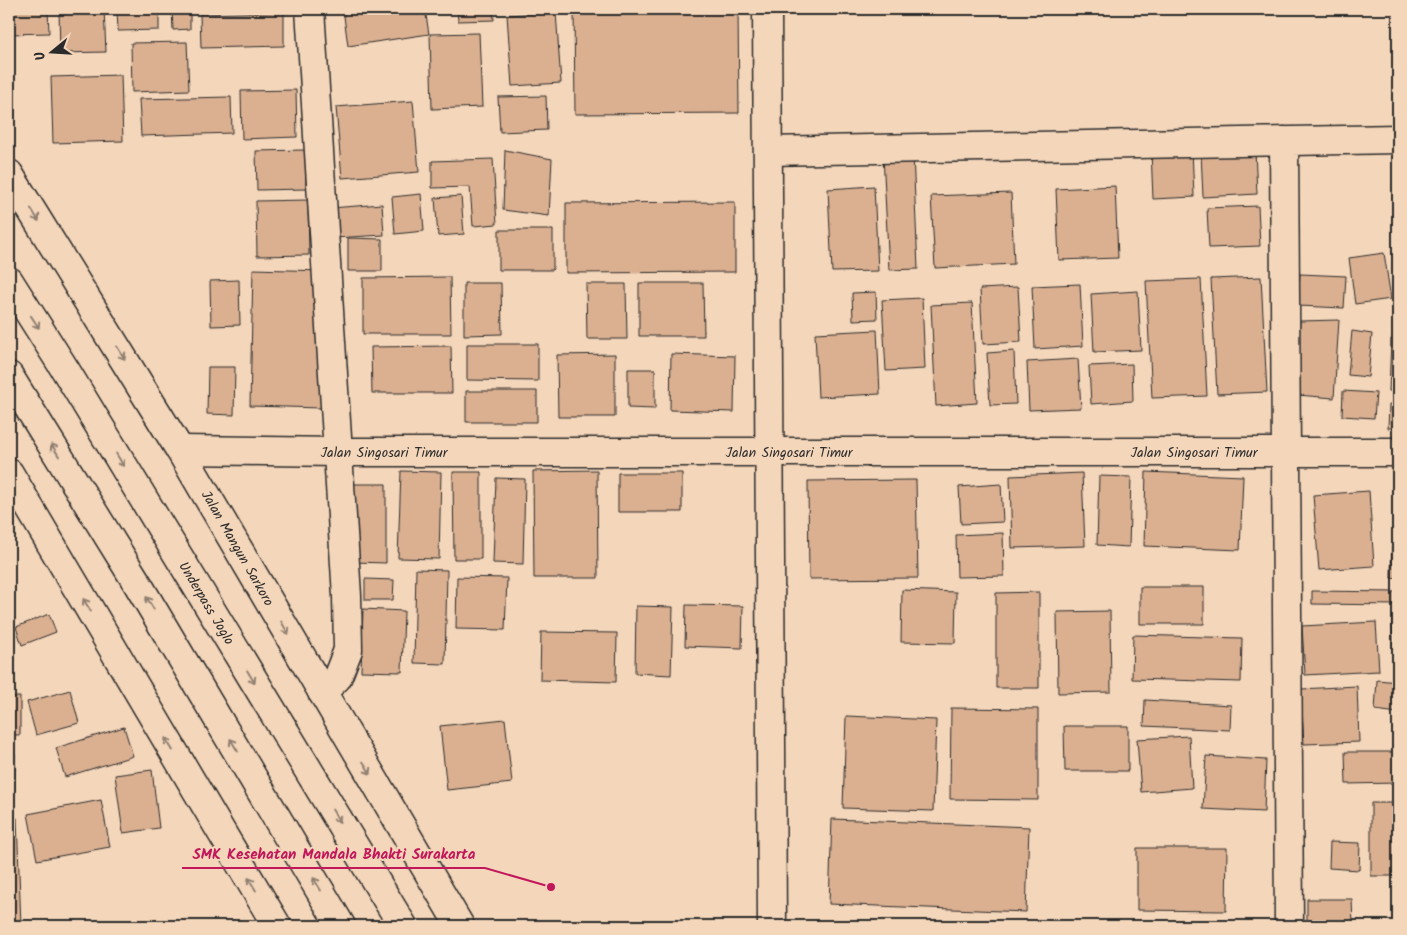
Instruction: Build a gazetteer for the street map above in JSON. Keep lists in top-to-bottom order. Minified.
{"streets":{"main road":["Jalan Singosari Timur","Jalan Mangun Sarkoro","Underpass Joglo"]},"crossings":[["Jalan Singosari Timur","Jalan Mangun Sarkoro"]],"places":["SMK Kesehatan Mandala Bhakti Surakarta"],"north":"left"}
